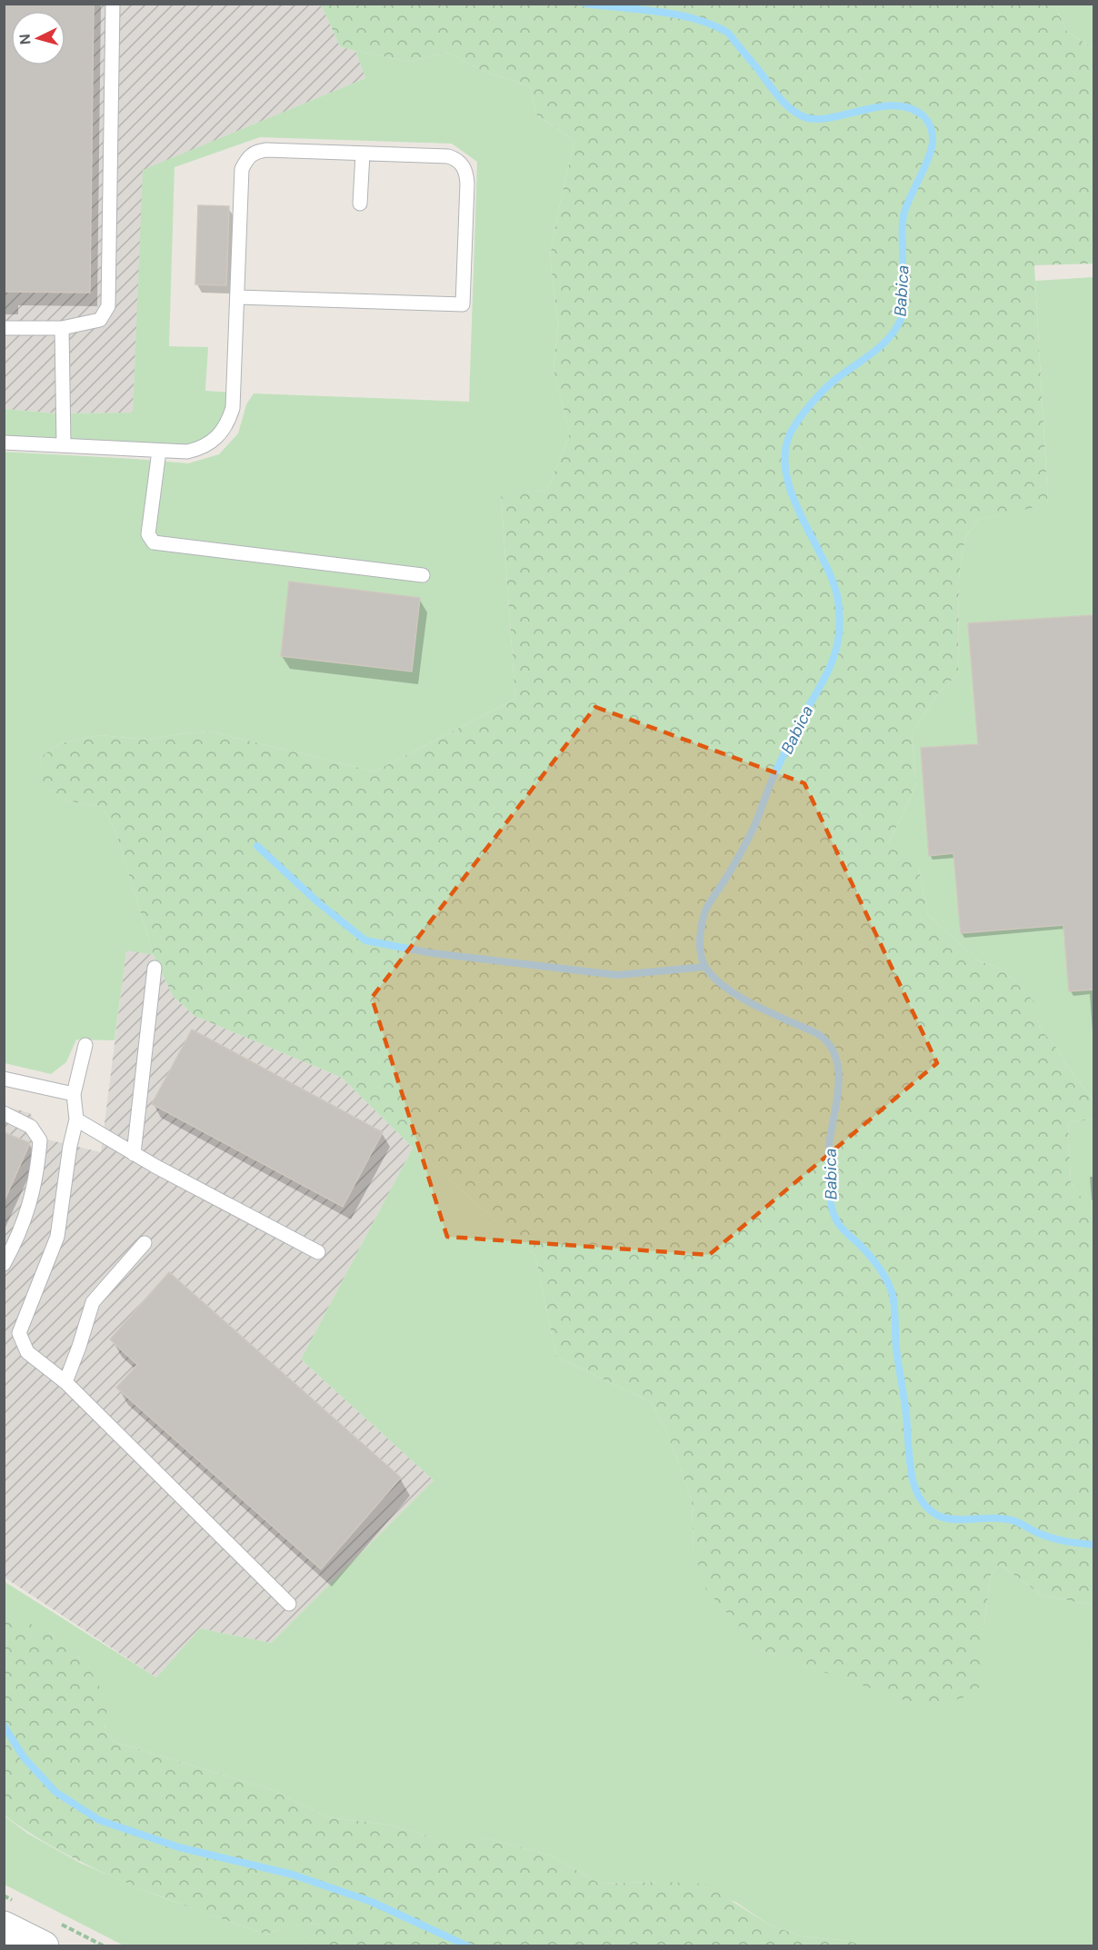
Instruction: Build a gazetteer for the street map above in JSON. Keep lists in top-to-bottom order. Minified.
{"water":["Babica"],"north":"left"}
